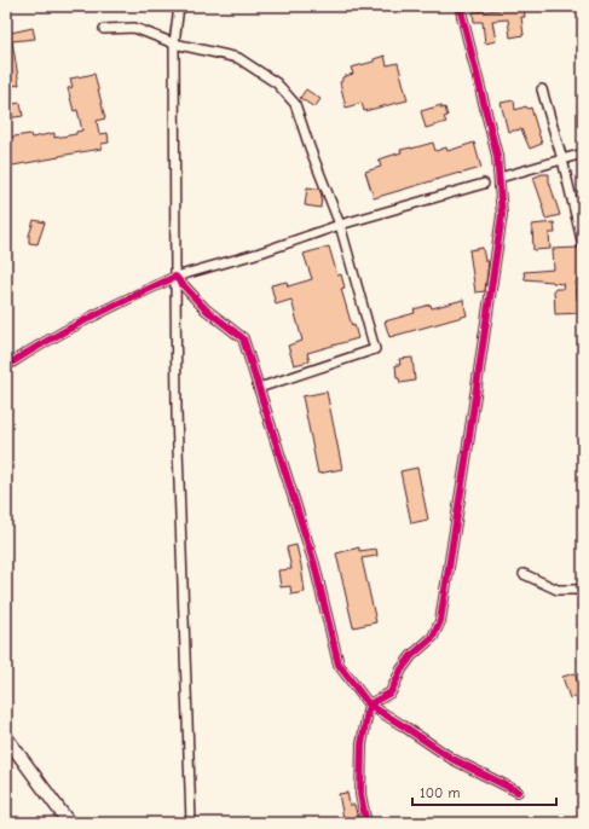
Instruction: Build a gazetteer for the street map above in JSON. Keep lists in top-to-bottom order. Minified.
{"scale_bar":"100 m"}
